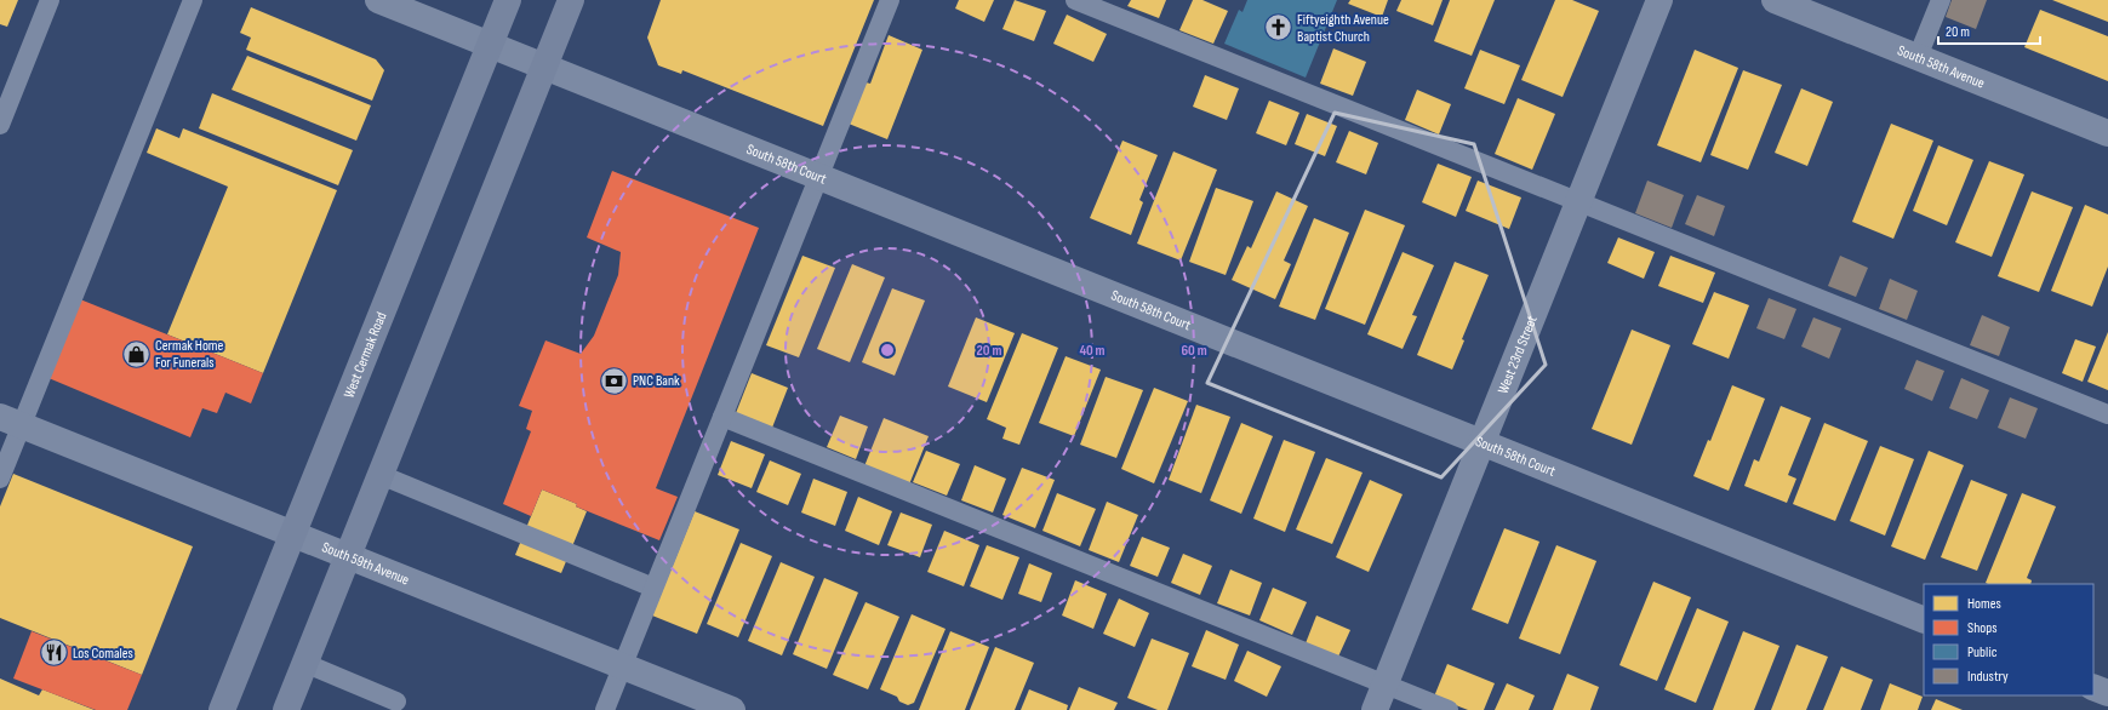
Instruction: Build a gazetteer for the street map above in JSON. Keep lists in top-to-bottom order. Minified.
{"streets":{"main road":["West Cermak Road"],"street":["South 58th Avenue","South 58th Court","West 23rd Street","South 59th Avenue"]},"crossings":[["South 58th Court","West Cermak Road"],["South 58th Court","West 23rd Street"],["West Cermak Road","South 59th Avenue"]],"places":{"church":["Fiftyeighth Avenue Baptist Church"],"shop":["Cermak Home For Funerals"],"bank":["PNC Bank"],"restaurant":["Los Comales"]},"legend":["Homes","Shops","Public","Industry"],"scale_bar":"20 m","rings":["20 m","40 m","60 m"]}
